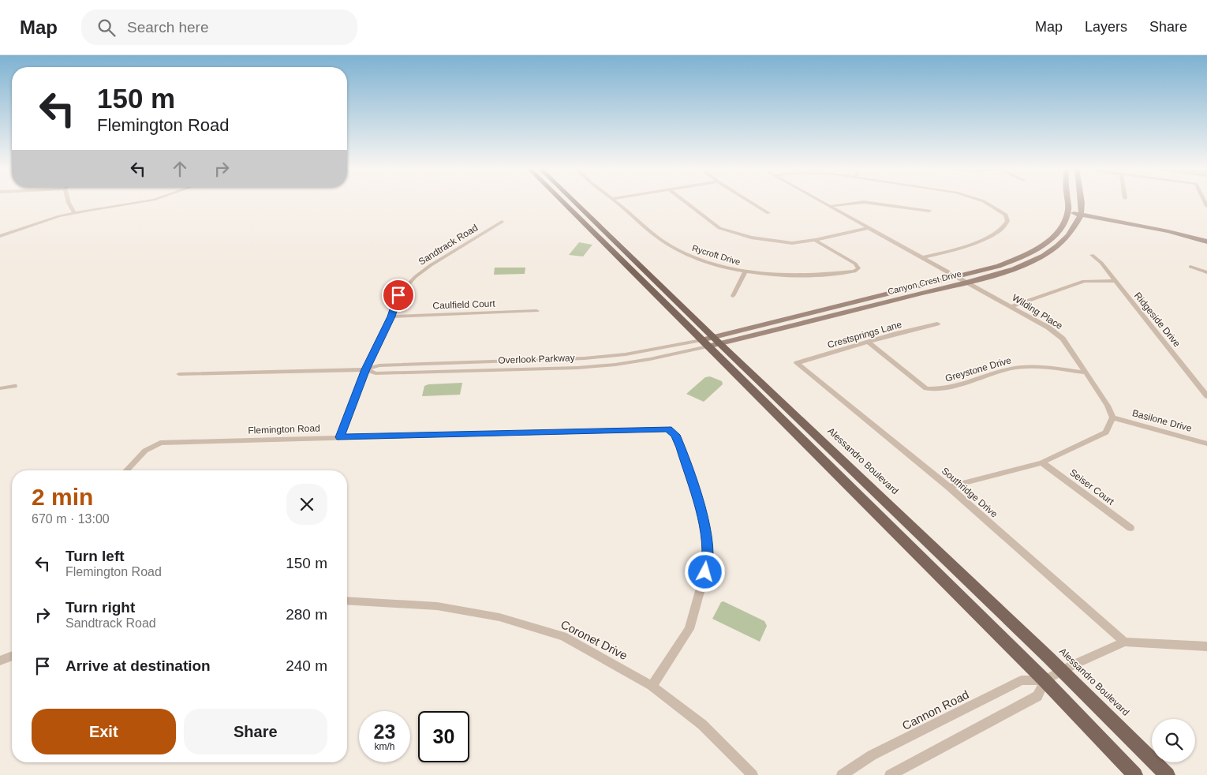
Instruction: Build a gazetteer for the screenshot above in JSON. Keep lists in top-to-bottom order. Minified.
{"streets":{"main road":["Canyon Crest Drive","Alessandro Boulevard"],"street":["Sandtrack Road","Rycroft Drive","Caulfield Court","Wilding Place","Ridgeside Drive","Crestsprings Lane","Overlook Parkway","Greystone Drive","Basilone Drive","Flemington Road","Seiser Court","Southridge Drive","Coronet Drive","Cannon Road"]},"crossings":[["Sandtrack Road","Caulfield Court"],["Sandtrack Road","Overlook Parkway"],["Sandtrack Road","Flemington Road"],["Canyon Crest Drive","Wilding Place"],["Canyon Crest Drive","Overlook Parkway"],["Canyon Crest Drive","Alessandro Boulevard"],["Wilding Place","Greystone Drive"],["Wilding Place","Basilone Drive"],["Crestsprings Lane","Greystone Drive"],["Crestsprings Lane","Southridge Drive"],["Overlook Parkway","Alessandro Boulevard"],["Flemington Road","Coronet Drive"],["Alessandro Boulevard","Cannon Road"],["Southridge Drive","Cannon Road"]],"page":{"header":"Map","search":"Search here","nav":["Map","Layers","Share"],"turn":["150 m","Flemington Road"],"heading":["2 min","670 m · 13:00"],"list":[{"name":"Turn left","note":"Flemington Road","value":"150 m"},{"name":"Turn right","note":"Sandtrack Road","value":"280 m"},{"name":"Arrive at destination","value":"240 m"}],"buttons":["Exit","Share"],"speed":"23 km/h","limit":"30"}}
